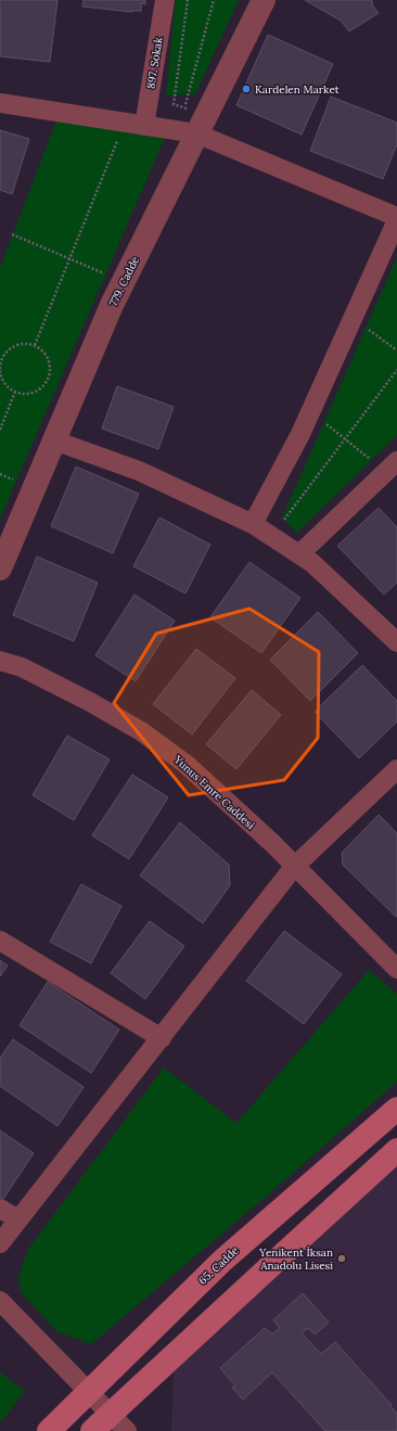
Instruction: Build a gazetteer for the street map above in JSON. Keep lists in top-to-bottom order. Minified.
{"streets":{"main road":["65. Cadde"],"street":["897. Sokak","779. Cadde","Yunus Emre Caddesi"]},"places":["Kardelen Market","Yenikent İksan Anadolu Lisesi"]}
